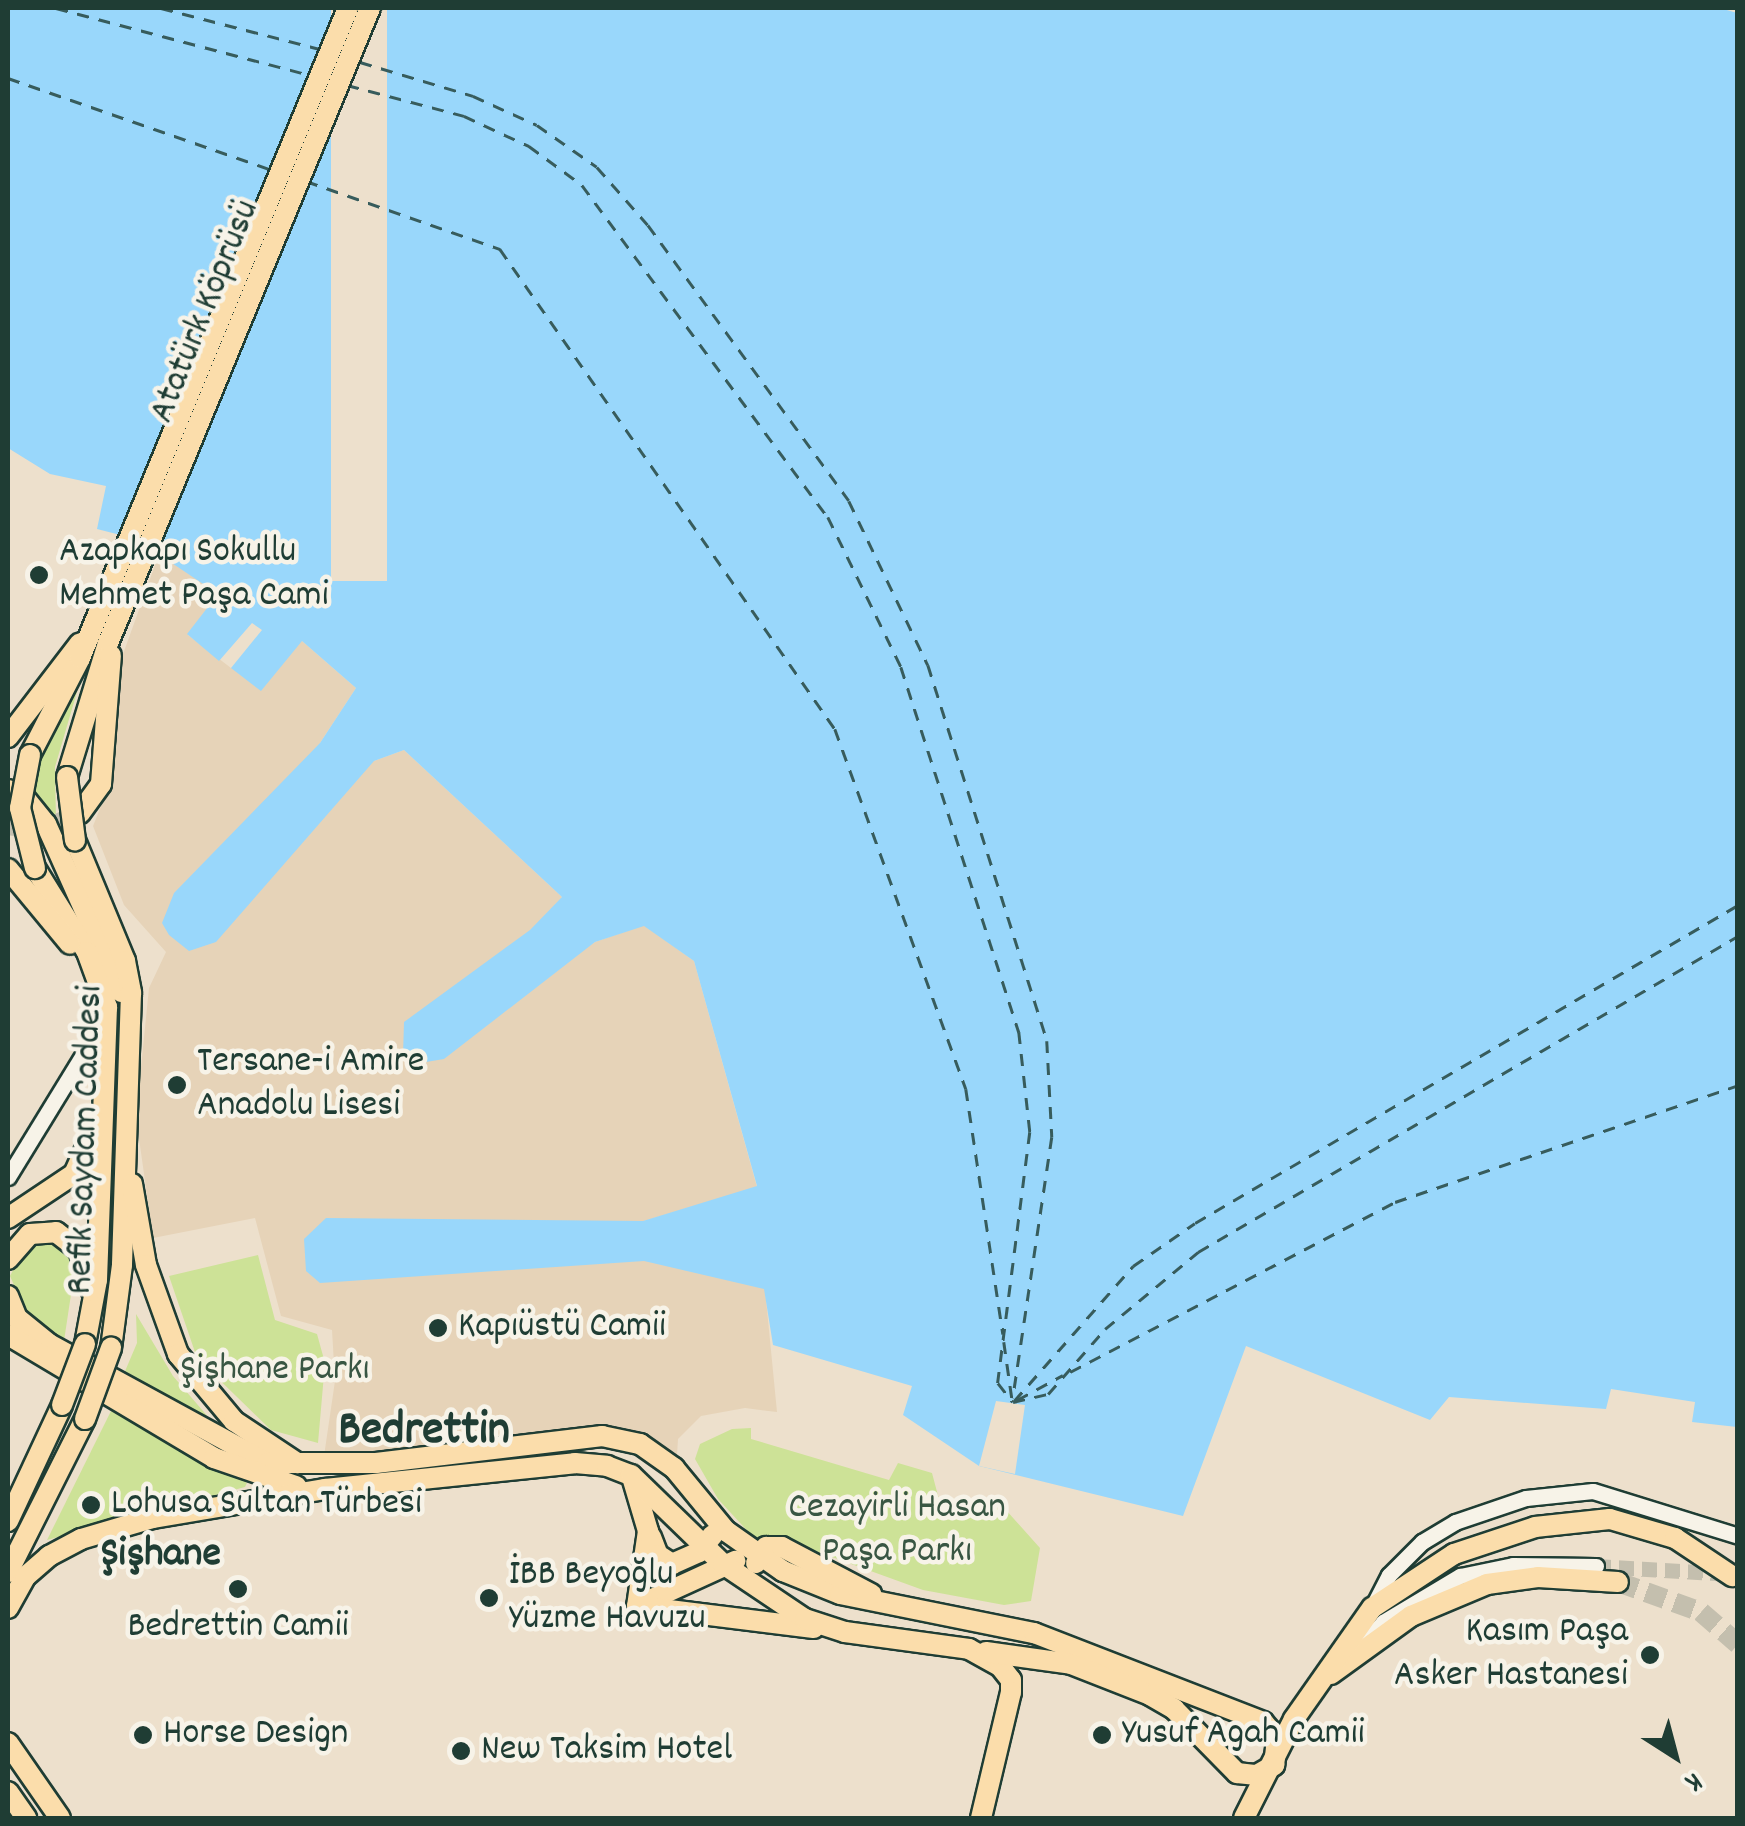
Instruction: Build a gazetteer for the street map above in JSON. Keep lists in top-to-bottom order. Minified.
{"streets":{"main road":["Atatürk Köprüsü","Refik Saydam Caddesi"]},"crossings":[["Atatürk Köprüsü","Refik Saydam Caddesi"]],"districts":["Bedrettin","Şişhane"],"parks":["Şişhane Parkı","Cezayirli Hasan Paşa Parkı"],"places":["Azapkapı Sokullu Mehmet Paşa Cami","Tersane-i Amire Anadolu Lisesi","Kapıüstü Camii","Lohusa Sultan Türbesi","Bedrettin Camii","İBB Beyoğlu Yüzme Havuzu","Kasım Paşa Asker Hastanesi","Horse Design","Yusuf Agah Camii","New Taksim Hotel"],"north":"bottom right"}
